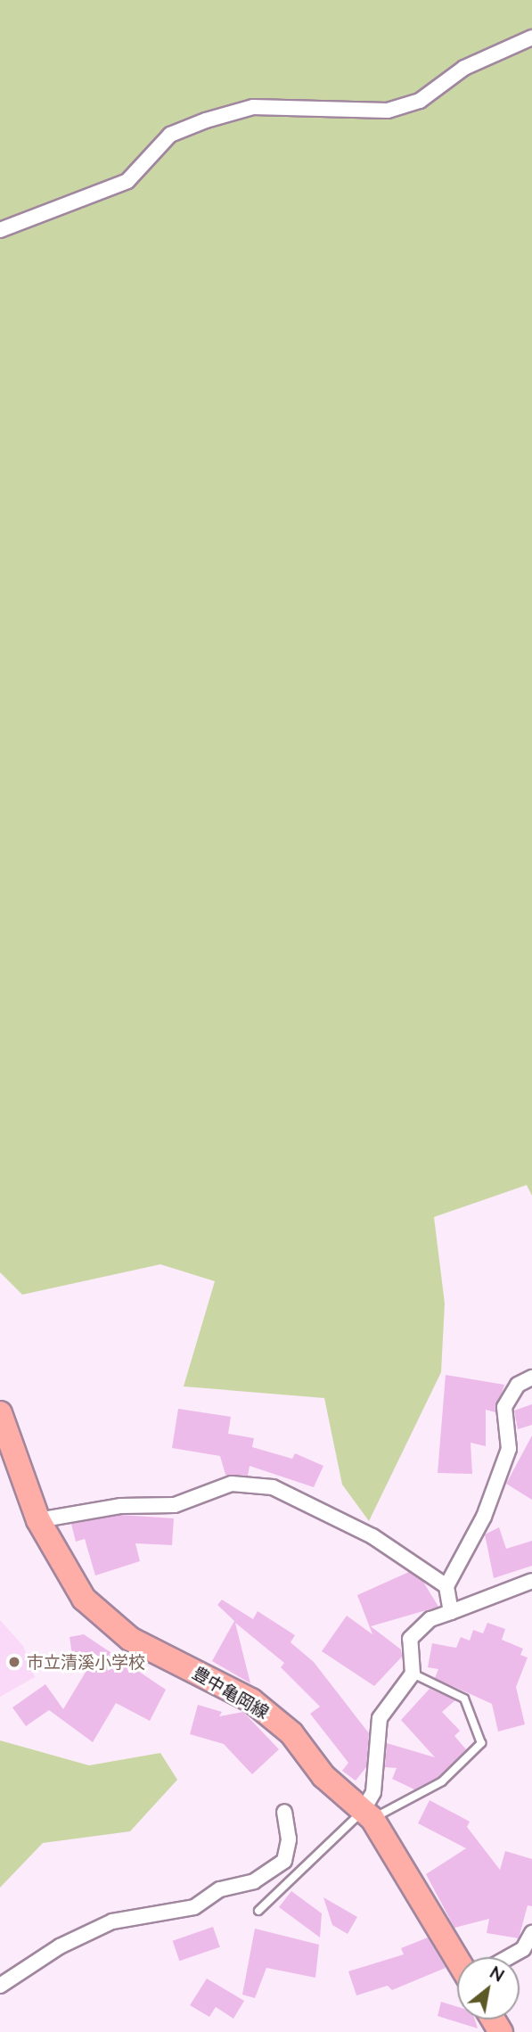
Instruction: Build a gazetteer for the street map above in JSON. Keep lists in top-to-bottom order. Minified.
{"streets":{"main road":["豊中亀岡線"]},"places":["市立清溪小学校"],"north":"top right"}
